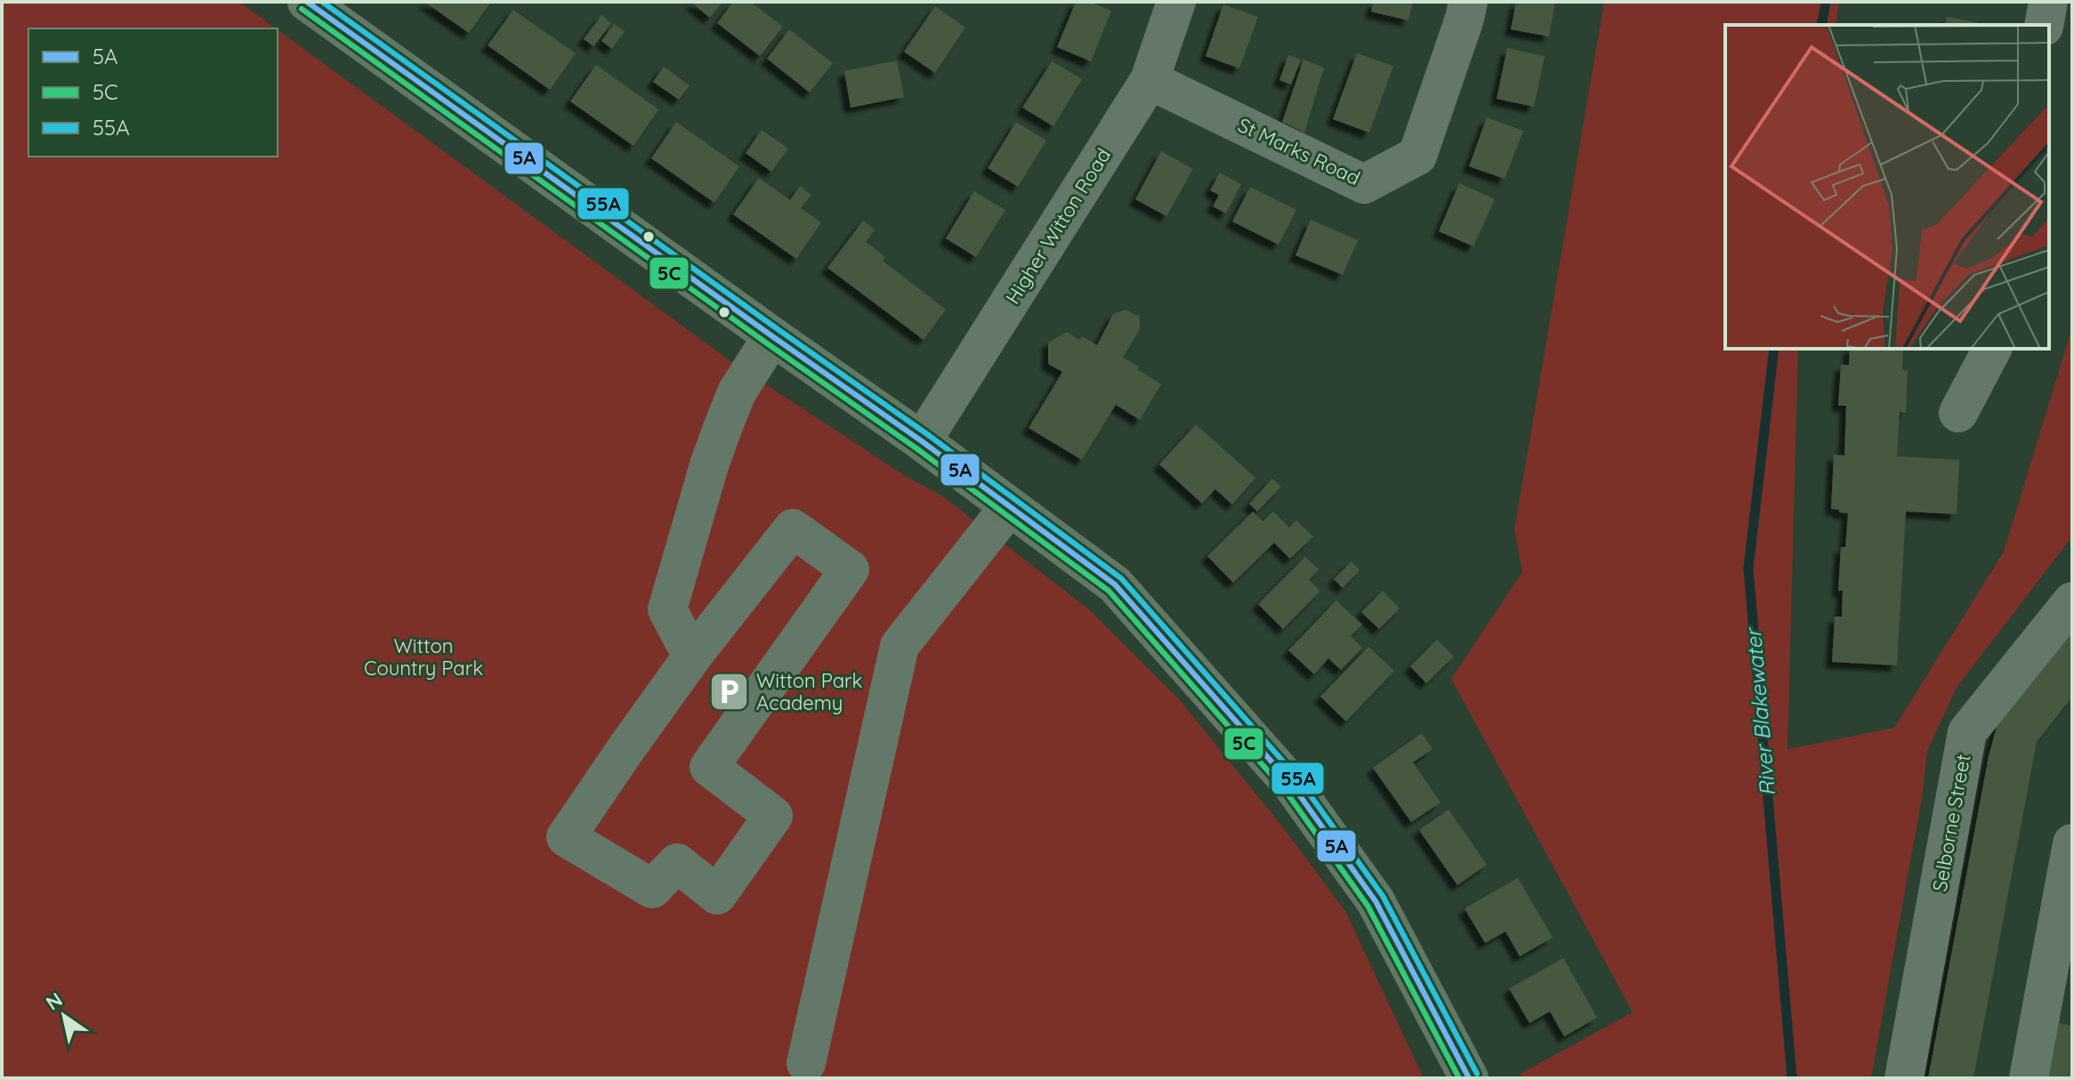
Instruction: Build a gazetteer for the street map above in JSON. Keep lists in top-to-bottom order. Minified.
{"streets":{"street":["St Marks Road","Higher Witton Road","Selborne Street"]},"crossings":[["St Marks Road","Higher Witton Road"]],"water":["River Blakewater"],"parks":["Witton Country Park"],"places":{"parking":["Witton Park Academy"]},"lines":["transit line 5A","transit line 55A","transit line 5C"],"legend":["5A","5C","55A"],"north":"top left"}
